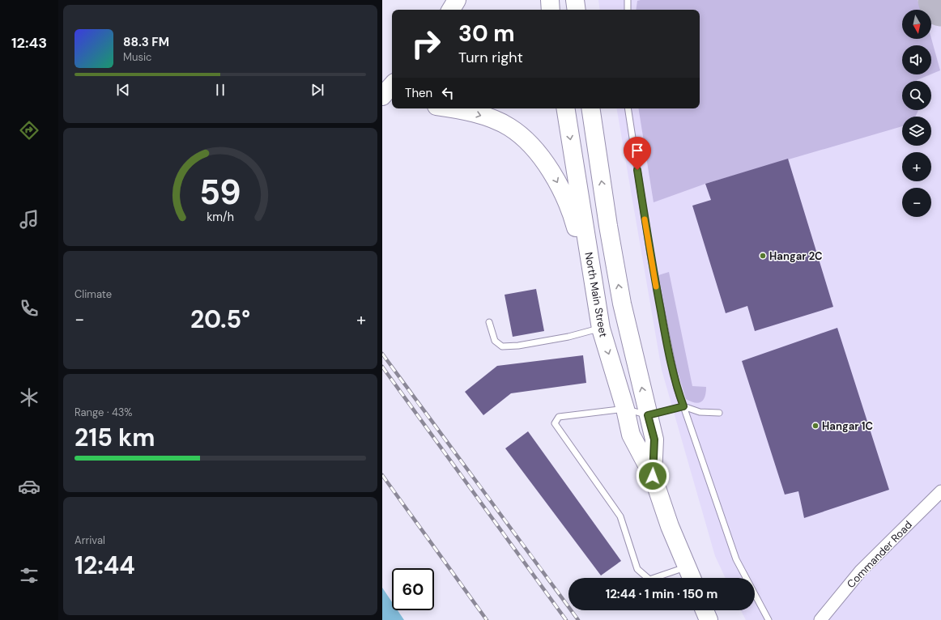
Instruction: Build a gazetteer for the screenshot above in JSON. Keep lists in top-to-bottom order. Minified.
{"streets":{"main road":["North Main Street"],"street":["Commander Road"]},"places":["Hangar 2C","Hangar 1C"],"north":"bottom","page":{"tabs":"12:43","map_buttons":["+","−"],"turn":["30 m","Turn right"],"song":["88.3 FM","Music"],"then":"Then","tile":["Climate",["Range · 43%","215 km"],["Arrival","12:44"]],"heat":["−","20.5°","+"],"limit":"60","trip":"12:44 · 1 min · 150 m","gauge":["59","km/h"]}}
